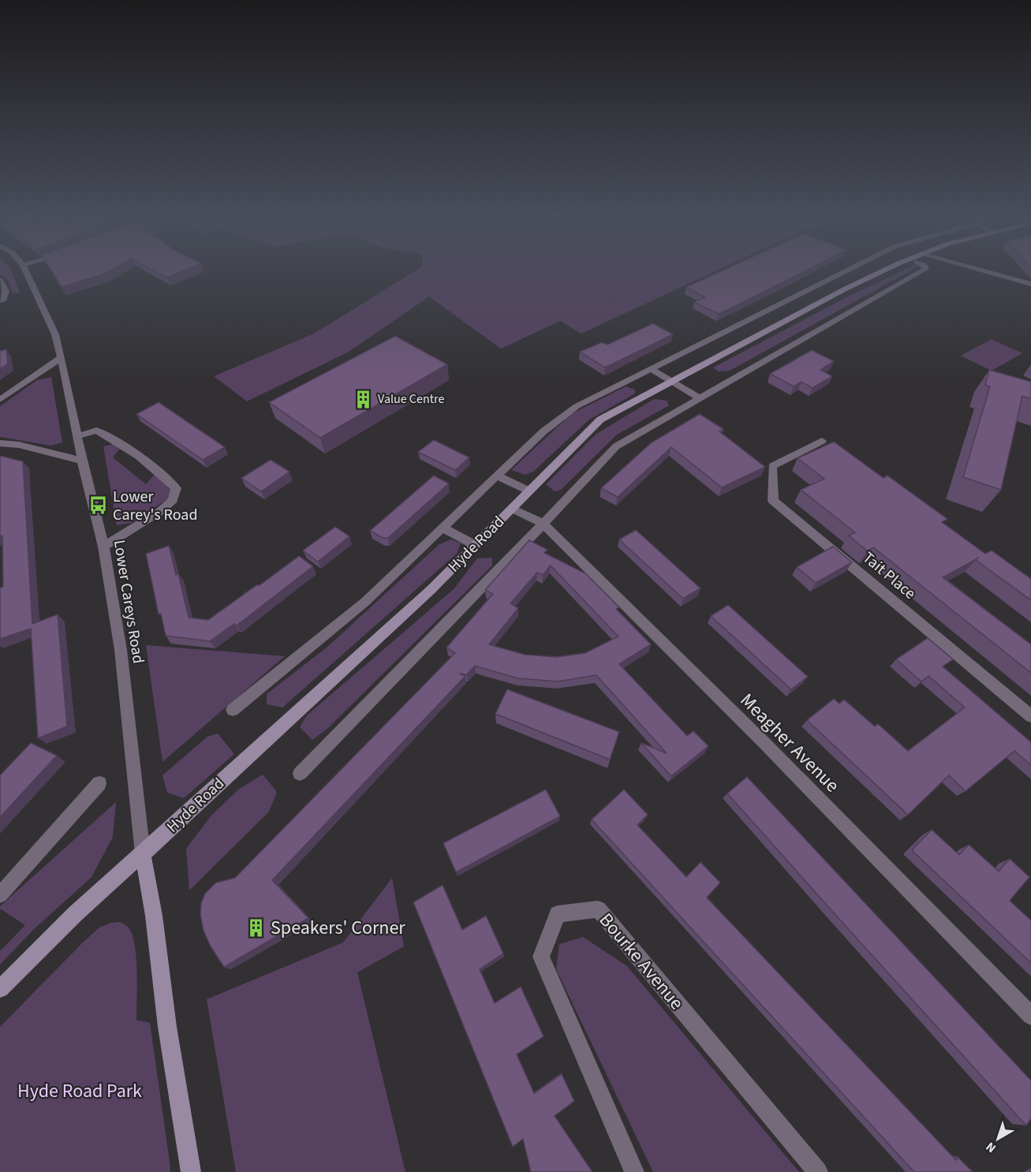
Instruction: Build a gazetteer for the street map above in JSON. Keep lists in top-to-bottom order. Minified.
{"streets":{"street":["Hyde Road","Tait Place","Lower Careys Road","Meagher Avenue","Bourke Avenue"]},"crossings":[["Hyde Road","Lower Careys Road"],["Hyde Road","Meagher Avenue"]],"parks":["Hyde Road Park"],"places":{"building":["Value Centre","Speakers' Corner"],"bus stop":["Lower Carey's Road"]},"north":"bottom left"}
